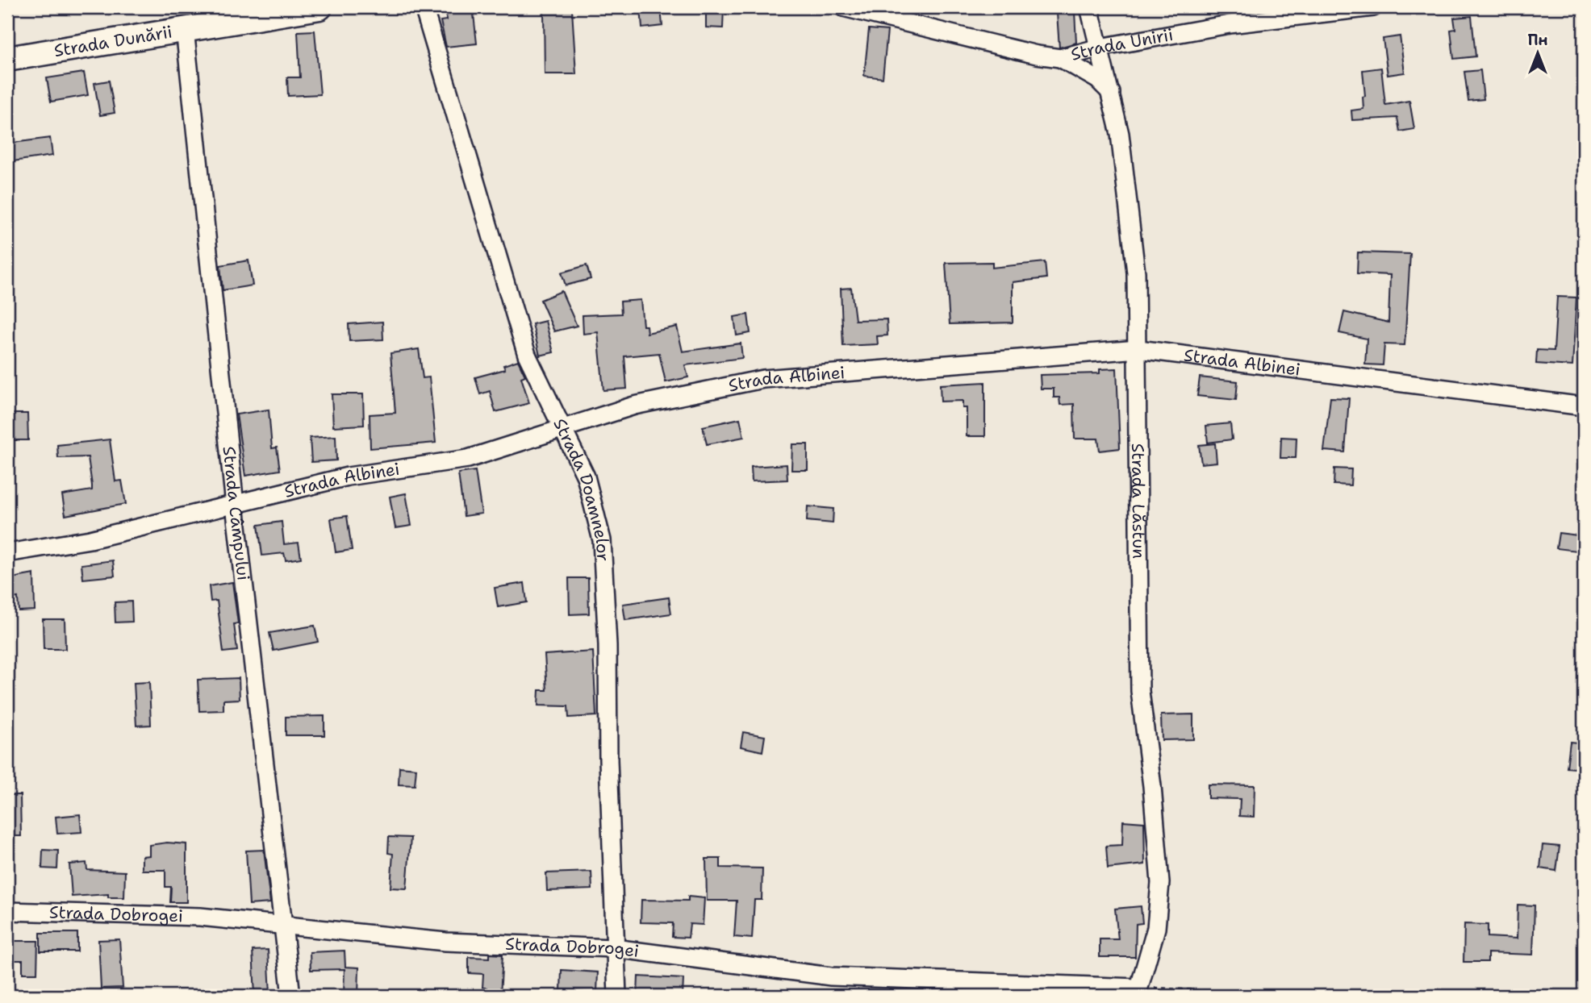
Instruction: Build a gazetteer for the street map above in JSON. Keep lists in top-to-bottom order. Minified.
{"streets":{"main road":["Strada Dunării"],"street":["Strada Unirii","Strada Albinei","Strada Doamnelor","Strada Lăstun","Strada Câmpului","Strada Dobrogei"]},"crossings":[["Strada Dunării","Strada Câmpului"],["Strada Unirii","Strada Lăstun"],["Strada Albinei","Strada Doamnelor"],["Strada Albinei","Strada Lăstun"],["Strada Albinei","Strada Câmpului"],["Strada Doamnelor","Strada Dobrogei"],["Strada Lăstun","Strada Dobrogei"],["Strada Câmpului","Strada Dobrogei"]],"north":"top"}
